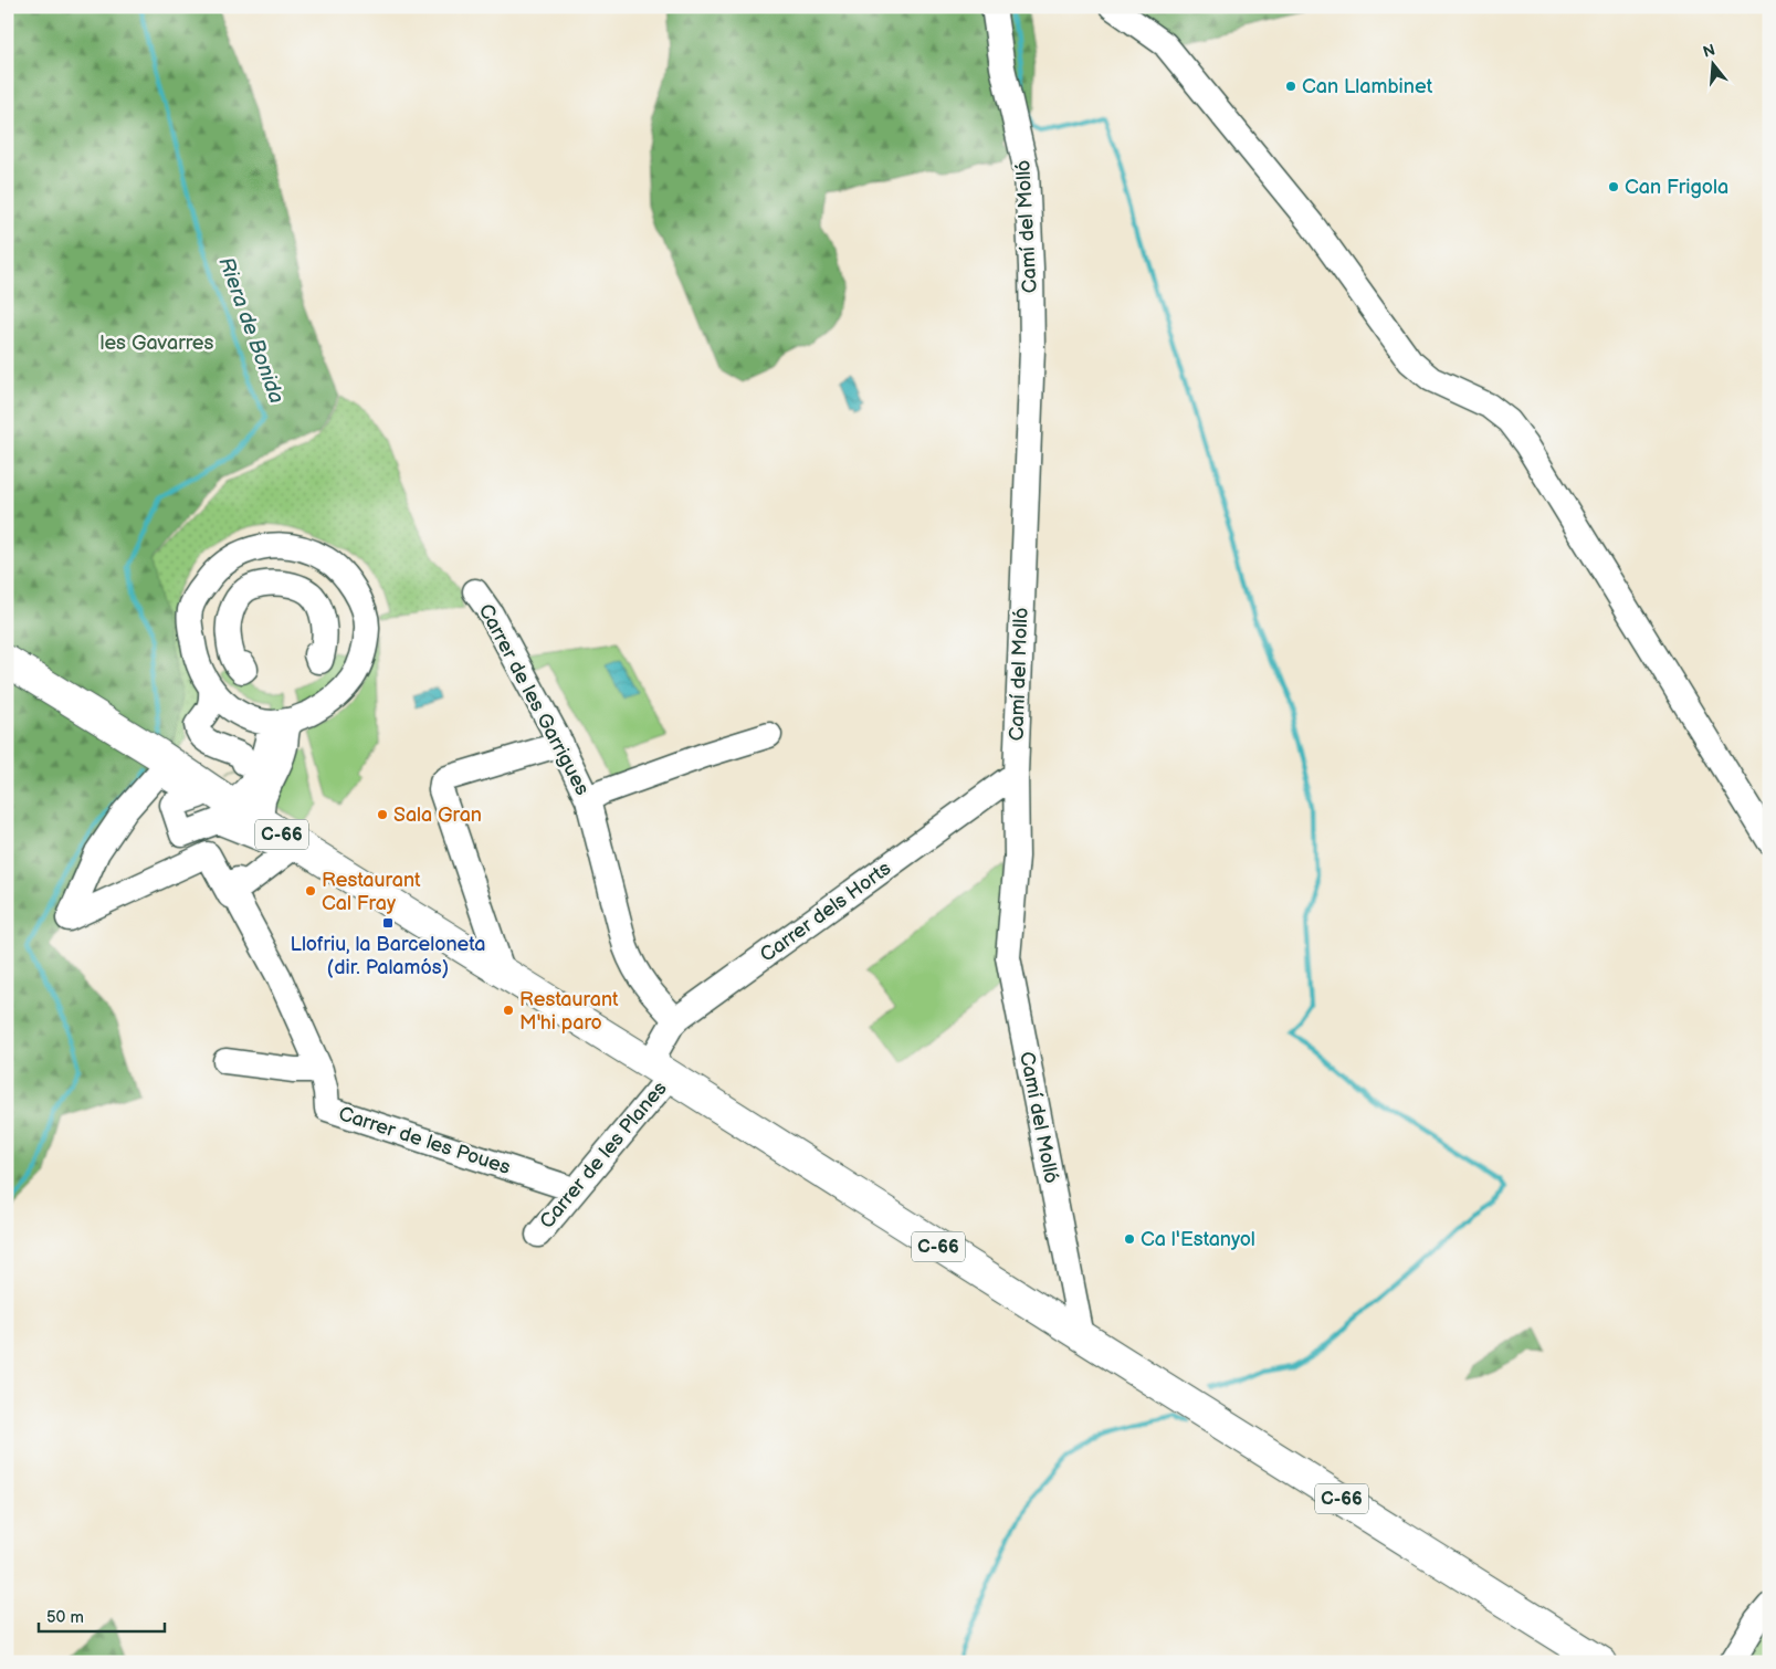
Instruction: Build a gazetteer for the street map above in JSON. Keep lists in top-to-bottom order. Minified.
{"streets":{"main road":["C-66"],"street":["Camí del Molló","Carrer de les Garrigues","Carrer dels Horts","Carrer de les Poues","Carrer de les Planes"]},"crossings":[["Camí del Molló","C-66"],["Camí del Molló","Carrer dels Horts"],["Carrer de les Garrigues","Carrer dels Horts"],["C-66","Carrer dels Horts"],["C-66","Carrer de les Poues"],["C-66","Carrer de les Planes"],["Carrer dels Horts","Carrer de les Planes"],["Carrer de les Poues","Carrer de les Planes"]],"water":["Riera de Bonida"],"parks":["les Gavarres"],"places":{"other":["Can Llambinet","Can Frigola","Sala Gran","Restaurant Cal Fray","Restaurant M'hi paro","Ca l'Estanyol"],"transit":["Llofriu, la Barceloneta (dir. Palamós)"]},"scale_bar":"50 m","north":"top"}
